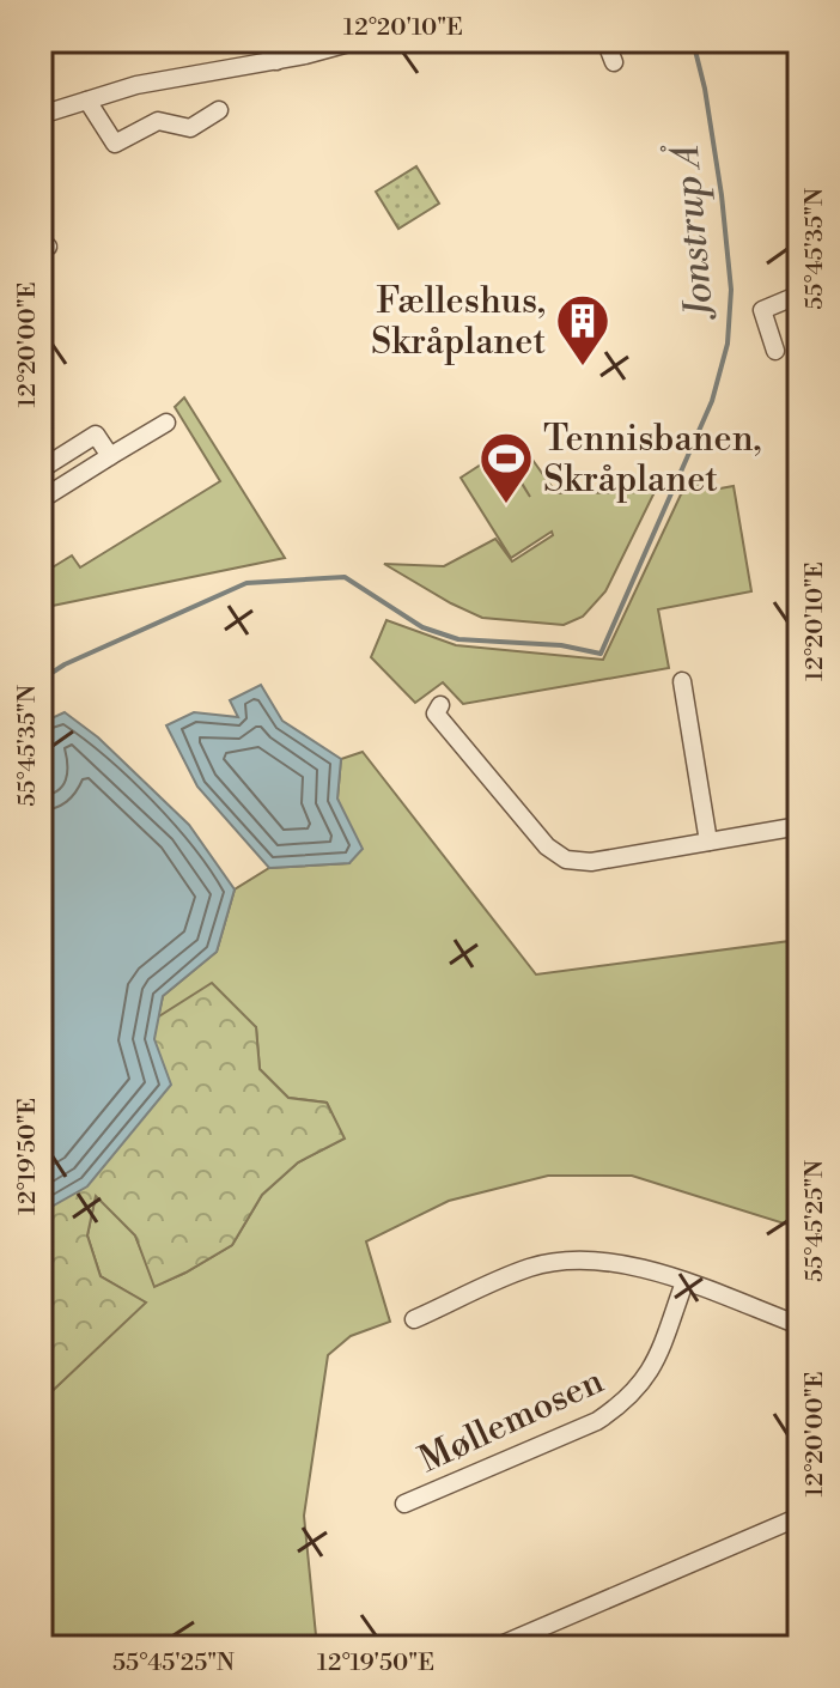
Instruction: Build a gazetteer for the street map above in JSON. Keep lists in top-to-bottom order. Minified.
{"streets":{"street":["Møllemosen"]},"water":["Jonstrup Å"],"places":{"building":["Fælleshus, Skråplanet"],"sports":["Tennisbanen, Skråplanet"]},"coordinates":["12°20'10\"E","55°45'35\"N","12°20'00\"E","12°19'50\"E","55°45'25\"N"]}
